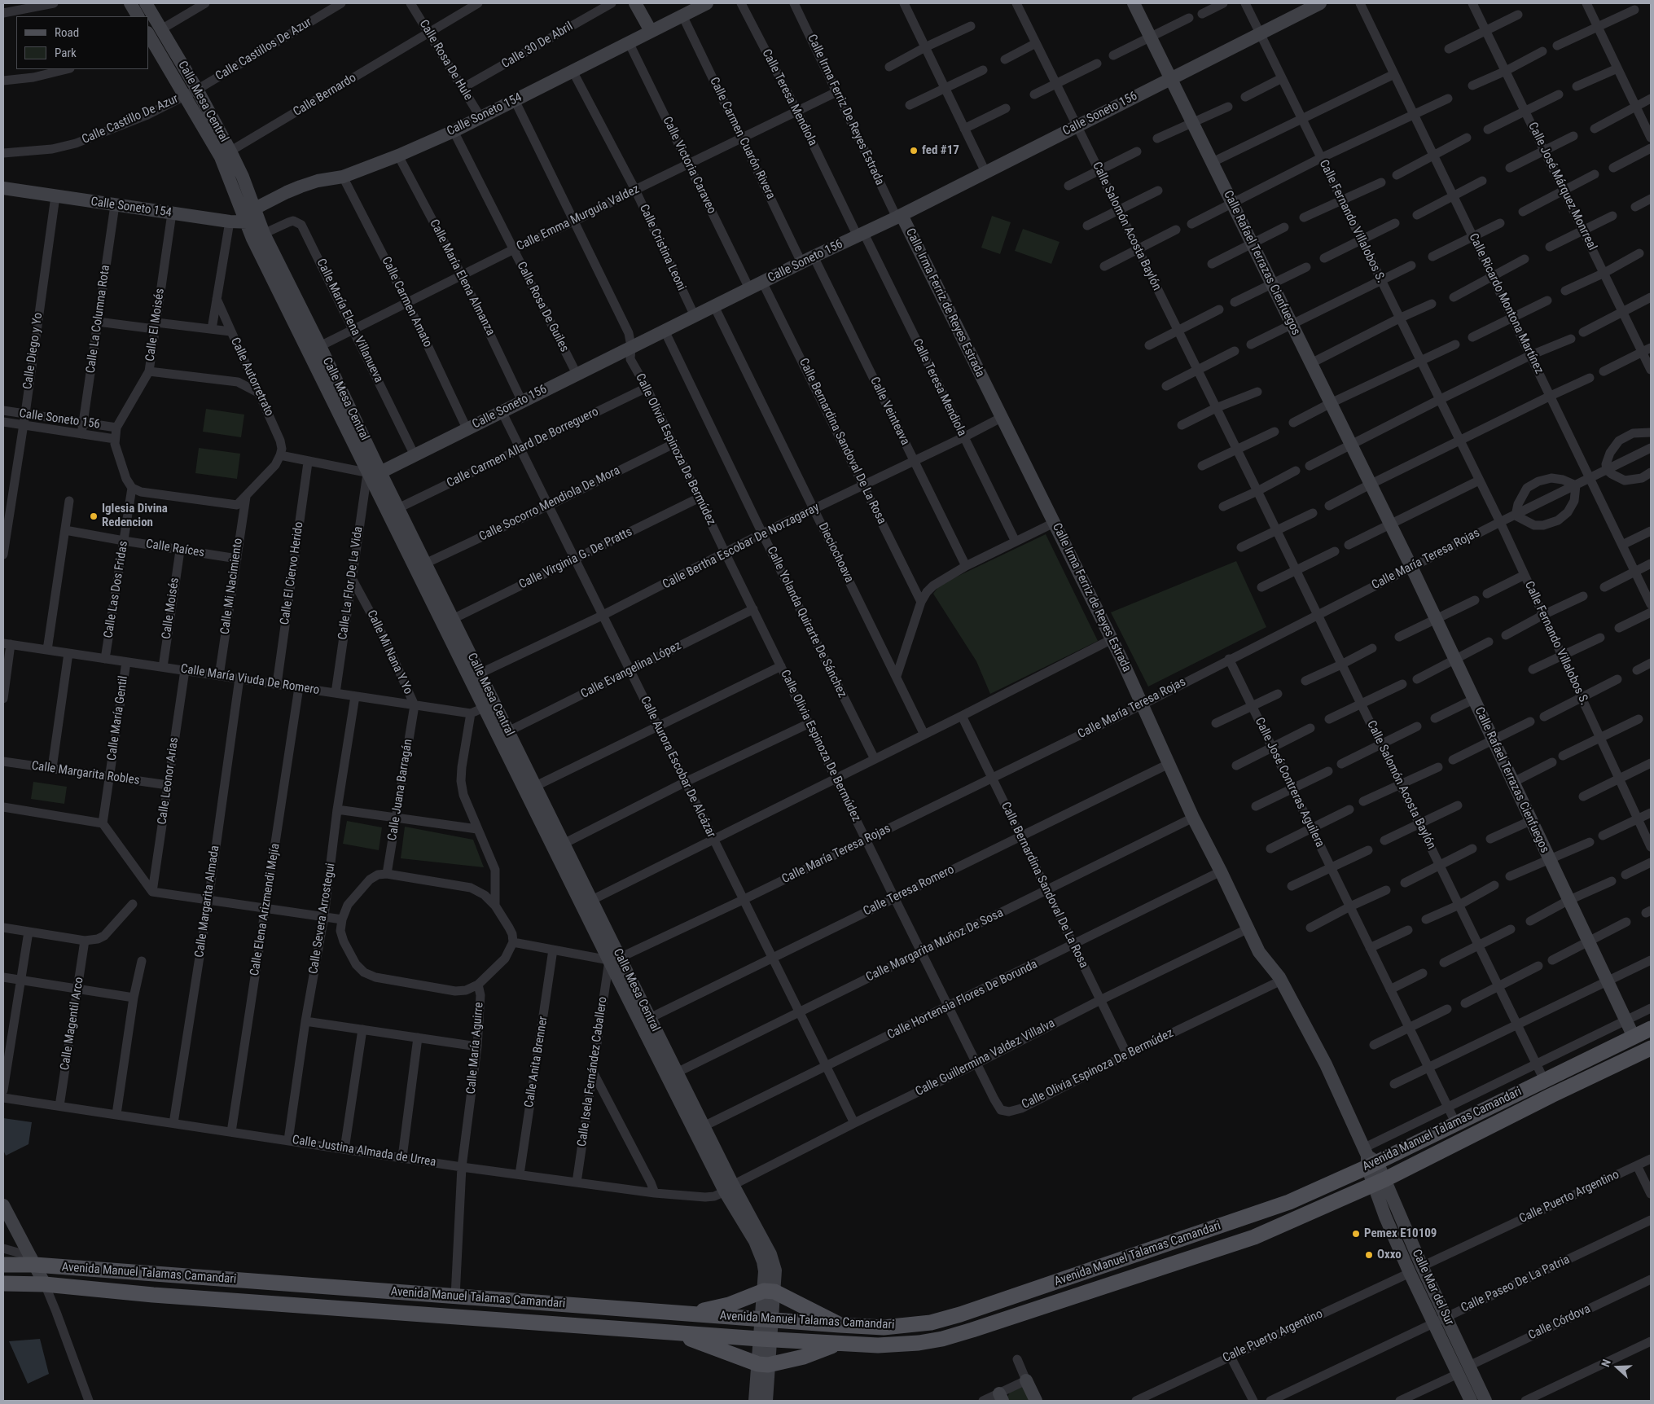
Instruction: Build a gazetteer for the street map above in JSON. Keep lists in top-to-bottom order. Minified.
{"streets":{"main road":["Avenida Manuel Talamas Camandari"],"street":["Calle 30 De Abril","Calle Castillos De Azur","Calle Rosa De Hule","Calle Bernardo","Calle Teresa Mendiola","Calle Mesa Central","Calle Irma Ferriz De Reyes Estrada","Calle Soneto 156","Calle Soneto 154","Calle Castillo De Azur","Calle Carmen Cuarón Rivera","Calle Victoria Caraveo","Calle José Márquez Monrreal","Calle Emma Murguía Valdez","Calle Fernando Villalobos S.","Calle Salomón Acosta Baylón","Calle Cristina Leoni","Calle Rafael Terrazas Cienfuegos","Calle María Elena Almanza","Calle Carmen Amato","Calle Irma Ferriz de Reyes Estrada","Calle Ricardo Montona Martínez","Calle Rosa De Guiles","Calle La Columna Rota","Calle María Elena Villanueva","Calle El Moisés","Calle Diego y Yo","Calle Autorretrato","Calle Veinteava","Calle Bernardina Sandoval De La Rosa","Calle Carmen Allard De Borreguero","Calle Olivia Espinoza De Bermúdez","Calle Socorro Mendiola De Mora","Calle Bertha Escobar De Norzagaray","Calle Raíces","Dieciochoava","Calle Virginia G. De Pratts","Calle María Teresa Rojas","Calle El Ciervo Herido","Calle La Flor De La Vida","Calle Mi Nacimiento","Calle Las Dos Fridas","Calle Moisés","Calle Yolanda Quirarte De Sánchez","Calle Mi Nana Y Yo","Calle Evangelina López","Calle María Viuda De Romero","Calle María Gentil","Calle Aurora Escobar De Alcázar","Calle Margarita Robles","Calle Leonor Arias","Calle José Contreras Aguilera","Calle Juana Barragán","Calle Teresa Romero","Calle Margarita Almada","Calle Elena Arizmendi Mejía","Calle Severa Arrostegui","Calle Margarita Muñoz De Sosa","Calle Hortensia Flores De Borunda","Calle Magentil Arco","Calle María Aguirre","Calle Guillermina Valdez Villalva","Calle Anita Brenner","Calle Isela Fernández Caballero","Calle Justina Almada de Urrea","Calle Puerto Argentino","Calle Paseo De La Patria","Calle Mar del Sur","Calle Córdova"]},"crossings":[["Calle 30 De Abril","Calle Rosa De Hule"],["Calle Castillos De Azur","Calle Mesa Central"],["Calle Castillos De Azur","Calle Castillo De Azur"],["Calle Rosa De Hule","Calle Bernardo"],["Calle Rosa De Hule","Calle Soneto 154"],["Calle Bernardo","Calle Mesa Central"],["Calle Teresa Mendiola","Calle Irma Ferriz De Reyes Estrada"],["Calle Teresa Mendiola","Calle Soneto 156"],["Calle Teresa Mendiola","Calle Emma Murguía Valdez"],["Calle Teresa Mendiola","Calle Bertha Escobar De Norzagaray"],["Calle Mesa Central","Calle Soneto 156"],["Calle Mesa Central","Calle Soneto 154"],["Calle Mesa Central","Calle Castillo De Azur"],["Calle Mesa Central","Calle Emma Murguía Valdez"],["Calle Mesa Central","Calle María Elena Villanueva"],["Calle Mesa Central","Calle Carmen Allard De Borreguero"],["Calle Mesa Central","Calle Socorro Mendiola De Mora"],["Calle Mesa Central","Calle Bertha Escobar De Norzagaray"],["Calle Mesa Central","Calle Virginia G. De Pratts"],["Calle Mesa Central","Calle María Teresa Rojas"],["Calle Mesa Central","Calle La Flor De La Vida"],["Calle Mesa Central","Calle Evangelina López"],["Calle Mesa Central","Calle María Viuda De Romero"],["Calle Mesa Central","Calle Teresa Romero"],["Calle Mesa Central","Calle Margarita Muñoz De Sosa"],["Calle Mesa Central","Calle Hortensia Flores De Borunda"],["Calle Mesa Central","Calle Guillermina Valdez Villalva"],["Calle Mesa Central","Calle Isela Fernández Caballero"],["Calle Mesa Central","Avenida Manuel Talamas Camandari"],["Calle Mesa Central","Calle Justina Almada de Urrea"],["Calle Irma Ferriz De Reyes Estrada","Calle Soneto 156"],["Calle Irma Ferriz De Reyes Estrada","Calle Emma Murguía Valdez"],["Calle Irma Ferriz De Reyes Estrada","Calle Irma Ferriz de Reyes Estrada"],["Calle Irma Ferriz De Reyes Estrada","Calle Veinteava"],["Calle Irma Ferriz De Reyes Estrada","Calle Bernardina Sandoval De La Rosa"],["Calle Irma Ferriz De Reyes Estrada","Dieciochoava"],["Calle Soneto 156","Calle Carmen Cuarón Rivera"],["Calle Soneto 156","Calle Victoria Caraveo"],["Calle Soneto 156","Calle Fernando Villalobos S."],["Calle Soneto 156","Calle Salomón Acosta Baylón"],["Calle Soneto 156","Calle Cristina Leoni"],["Calle Soneto 156","Calle Rafael Terrazas Cienfuegos"],["Calle Soneto 156","Calle María Elena Almanza"],["Calle Soneto 156","Calle Carmen Amato"],["Calle Soneto 156","Calle Irma Ferriz de Reyes Estrada"],["Calle Soneto 156","Calle Rosa De Guiles"],["Calle Soneto 156","Calle La Columna Rota"],["Calle Soneto 156","Calle María Elena Villanueva"],["Calle Soneto 156","Calle El Moisés"],["Calle Soneto 156","Calle Diego y Yo"],["Calle Soneto 156","Calle Veinteava"],["Calle Soneto 156","Calle Bernardina Sandoval De La Rosa"],["Calle Soneto 156","Calle Olivia Espinoza De Bermúdez"],["Calle Soneto 156","Dieciochoava"],["Calle Soneto 156","Calle La Flor De La Vida"],["Calle Soneto 156","Calle Yolanda Quirarte De Sánchez"],["Calle Soneto 156","Calle Aurora Escobar De Alcázar"],["Calle Soneto 154","Calle Carmen Cuarón Rivera"],["Calle Soneto 154","Calle Victoria Caraveo"],["Calle Soneto 154","Calle Cristina Leoni"],["Calle Soneto 154","Calle María Elena Almanza"],["Calle Soneto 154","Calle Carmen Amato"],["Calle Soneto 154","Calle Rosa De Guiles"],["Calle Soneto 154","Calle La Columna Rota"],["Calle Soneto 154","Calle María Elena Villanueva"],["Calle Soneto 154","Calle El Moisés"],["Calle Soneto 154","Calle Diego y Yo"],["Calle Soneto 154","Calle Olivia Espinoza De Bermúdez"],["Calle Carmen Cuarón Rivera","Calle Emma Murguía Valdez"],["Calle Carmen Cuarón Rivera","Calle Veinteava"],["Calle Victoria Caraveo","Calle Emma Murguía Valdez"],["Calle Emma Murguía Valdez","Calle Cristina Leoni"],["Calle Emma Murguía Valdez","Calle María Elena Almanza"],["Calle Emma Murguía Valdez","Calle Carmen Amato"],["Calle Emma Murguía Valdez","Calle Rosa De Guiles"],["Calle Emma Murguía Valdez","Calle María Elena Villanueva"],["Calle Emma Murguía Valdez","Calle Olivia Espinoza De Bermúdez"],["Calle Fernando Villalobos S.","Calle María Teresa Rojas"],["Calle Salomón Acosta Baylón","Calle María Teresa Rojas"],["Calle Salomón Acosta Baylón","Avenida Manuel Talamas Camandari"],["Calle Rafael Terrazas Cienfuegos","Calle María Teresa Rojas"],["Calle Rafael Terrazas Cienfuegos","Avenida Manuel Talamas Camandari"],["Calle Irma Ferriz de Reyes Estrada","Calle Olivia Espinoza De Bermúdez"],["Calle Irma Ferriz de Reyes Estrada","Calle Bertha Escobar De Norzagaray"],["Calle Irma Ferriz de Reyes Estrada","Calle María Teresa Rojas"],["Calle Irma Ferriz de Reyes Estrada","Calle Teresa Romero"],["Calle Irma Ferriz de Reyes Estrada","Calle Margarita Muñoz De Sosa"],["Calle Irma Ferriz de Reyes Estrada","Calle Hortensia Flores De Borunda"],["Calle Irma Ferriz de Reyes Estrada","Calle Guillermina Valdez Villalva"],["Calle Irma Ferriz de Reyes Estrada","Calle Mar del Sur"],["Calle Ricardo Montona Martínez","Calle María Teresa Rojas"],["Calle Veinteava","Calle Bertha Escobar De Norzagaray"],["Calle Bernardina Sandoval De La Rosa","Calle Olivia Espinoza De Bermúdez"],["Calle Bernardina Sandoval De La Rosa","Calle Bertha Escobar De Norzagaray"],["Calle Bernardina Sandoval De La Rosa","Calle María Teresa Rojas"],["Calle Bernardina Sandoval De La Rosa","Calle Teresa Romero"],["Calle Bernardina Sandoval De La Rosa","Calle Margarita Muñoz De Sosa"],["Calle Bernardina Sandoval De La Rosa","Calle Hortensia Flores De Borunda"],["Calle Bernardina Sandoval De La Rosa","Calle Guillermina Valdez Villalva"],["Calle Carmen Allard De Borreguero","Calle Olivia Espinoza De Bermúdez"],["Calle Carmen Allard De Borreguero","Calle Aurora Escobar De Alcázar"],["Calle Olivia Espinoza De Bermúdez","Calle Socorro Mendiola De Mora"],["Calle Olivia Espinoza De Bermúdez","Calle Bertha Escobar De Norzagaray"],["Calle Olivia Espinoza De Bermúdez","Calle Virginia G. De Pratts"],["Calle Olivia Espinoza De Bermúdez","Calle María Teresa Rojas"],["Calle Olivia Espinoza De Bermúdez","Calle Evangelina López"],["Calle Olivia Espinoza De Bermúdez","Calle Teresa Romero"],["Calle Olivia Espinoza De Bermúdez","Calle Margarita Muñoz De Sosa"],["Calle Olivia Espinoza De Bermúdez","Calle Hortensia Flores De Borunda"],["Calle Olivia Espinoza De Bermúdez","Calle Guillermina Valdez Villalva"],["Calle Olivia Espinoza De Bermúdez","Calle Mar del Sur"],["Calle Socorro Mendiola De Mora","Calle Aurora Escobar De Alcázar"],["Calle Bertha Escobar De Norzagaray","Dieciochoava"],["Calle Bertha Escobar De Norzagaray","Calle Yolanda Quirarte De Sánchez"],["Calle Bertha Escobar De Norzagaray","Calle Aurora Escobar De Alcázar"],["Calle Raíces","Calle Mi Nacimiento"],["Calle Raíces","Calle Las Dos Fridas"],["Calle Raíces","Calle Moisés"],["Calle Virginia G. De Pratts","Calle Aurora Escobar De Alcázar"],["Calle María Teresa Rojas","Calle Aurora Escobar De Alcázar"],["Calle María Teresa Rojas","Calle José Contreras Aguilera"],["Calle María Teresa Rojas","Calle Isela Fernández Caballero"],["Calle El Ciervo Herido","Calle María Viuda De Romero"],["Calle La Flor De La Vida","Calle Mi Nana Y Yo"],["Calle La Flor De La Vida","Calle María Viuda De Romero"],["Calle Mi Nacimiento","Calle María Viuda De Romero"],["Calle Las Dos Fridas","Calle María Viuda De Romero"],["Calle Moisés","Calle María Viuda De Romero"],["Calle Mi Nana Y Yo","Calle María Viuda De Romero"],["Calle Mi Nana Y Yo","Calle Juana Barragán"],["Calle Evangelina López","Calle Aurora Escobar De Alcázar"],["Calle María Viuda De Romero","Calle María Gentil"],["Calle María Viuda De Romero","Calle Leonor Arias"],["Calle María Viuda De Romero","Calle Juana Barragán"],["Calle María Viuda De Romero","Calle Margarita Almada"],["Calle María Viuda De Romero","Calle Elena Arizmendi Mejía"],["Calle María Viuda De Romero","Calle Severa Arrostegui"],["Calle María Gentil","Calle Margarita Robles"],["Calle Aurora Escobar De Alcázar","Calle Teresa Romero"],["Calle Aurora Escobar De Alcázar","Calle Margarita Muñoz De Sosa"],["Calle Aurora Escobar De Alcázar","Calle Hortensia Flores De Borunda"],["Calle Aurora Escobar De Alcázar","Calle Guillermina Valdez Villalva"],["Calle Margarita Robles","Calle Leonor Arias"],["Calle José Contreras Aguilera","Avenida Manuel Talamas Camandari"],["Calle Juana Barragán","Calle María Aguirre"],["Calle Margarita Almada","Calle Justina Almada de Urrea"],["Calle Elena Arizmendi Mejía","Calle Justina Almada de Urrea"],["Calle Severa Arrostegui","Calle Justina Almada de Urrea"],["Calle Magentil Arco","Calle Justina Almada de Urrea"],["Calle María Aguirre","Avenida Manuel Talamas Camandari"],["Calle María Aguirre","Calle Justina Almada de Urrea"],["Calle Guillermina Valdez Villalva","Calle Justina Almada de Urrea"],["Calle Anita Brenner","Calle Justina Almada de Urrea"],["Calle Isela Fernández Caballero","Calle Justina Almada de Urrea"],["Avenida Manuel Talamas Camandari","Calle Mar del Sur"],["Calle Puerto Argentino","Calle Mar del Sur"],["Calle Paseo De La Patria","Calle Mar del Sur"],["Calle Mar del Sur","Calle Córdova"]],"places":["fed #17","Iglesia Divina Redencion","Pemex E10109","Oxxo"],"legend":["Road","Park"],"north":"left"}
